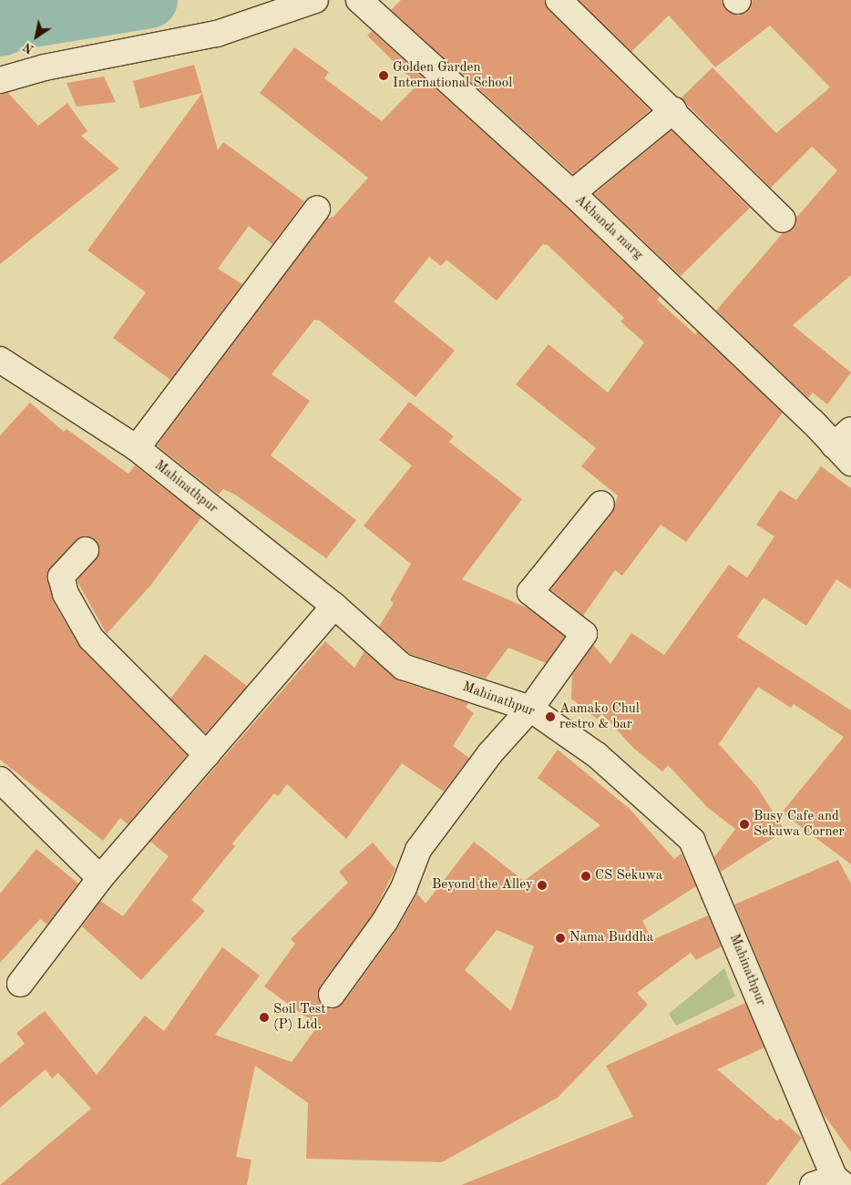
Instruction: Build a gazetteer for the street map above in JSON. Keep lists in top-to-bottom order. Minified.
{"streets":{"street":["Akhanda marg","Mahinathpur"]},"places":["Golden Garden International School","Aamako Chul restro & bar","Busy Cafe and Sekuwa Corner","CS Sekuwa","Beyond the Alley","Nama Buddha","Soil Test (P) Ltd."],"north":"bottom left"}
